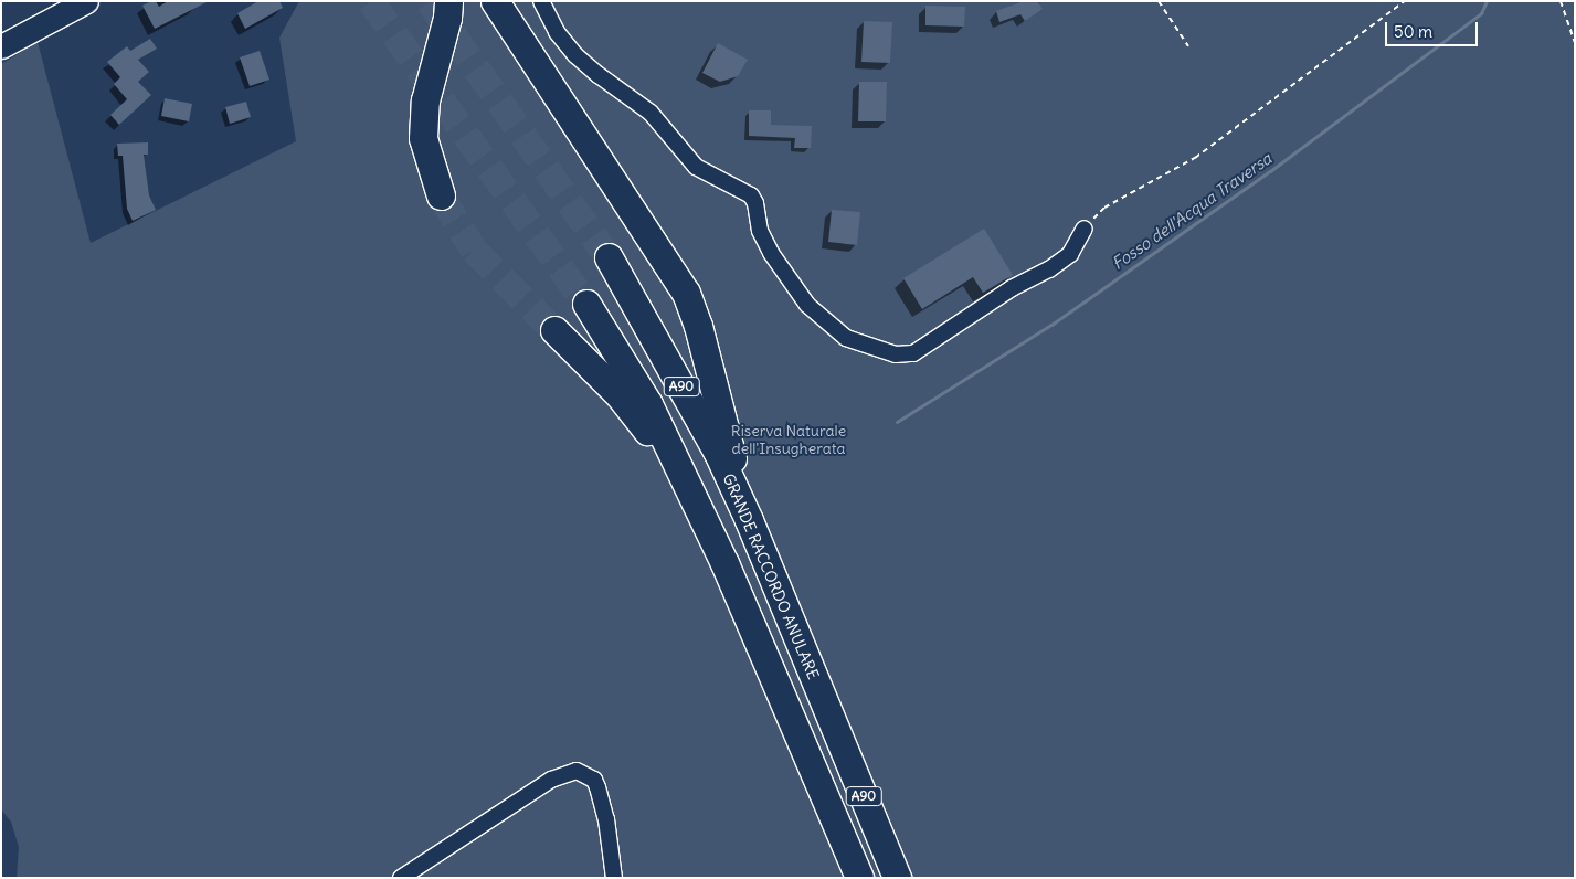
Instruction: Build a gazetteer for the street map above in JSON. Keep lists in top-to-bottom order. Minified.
{"streets":{"highway":["A90","GRANDE RACCORDO ANULARE"]},"water":["Fosso dell'Acqua Traversa"],"parks":["Riserva Naturale dell'Insugherata"],"scale_bar":"50 m"}
